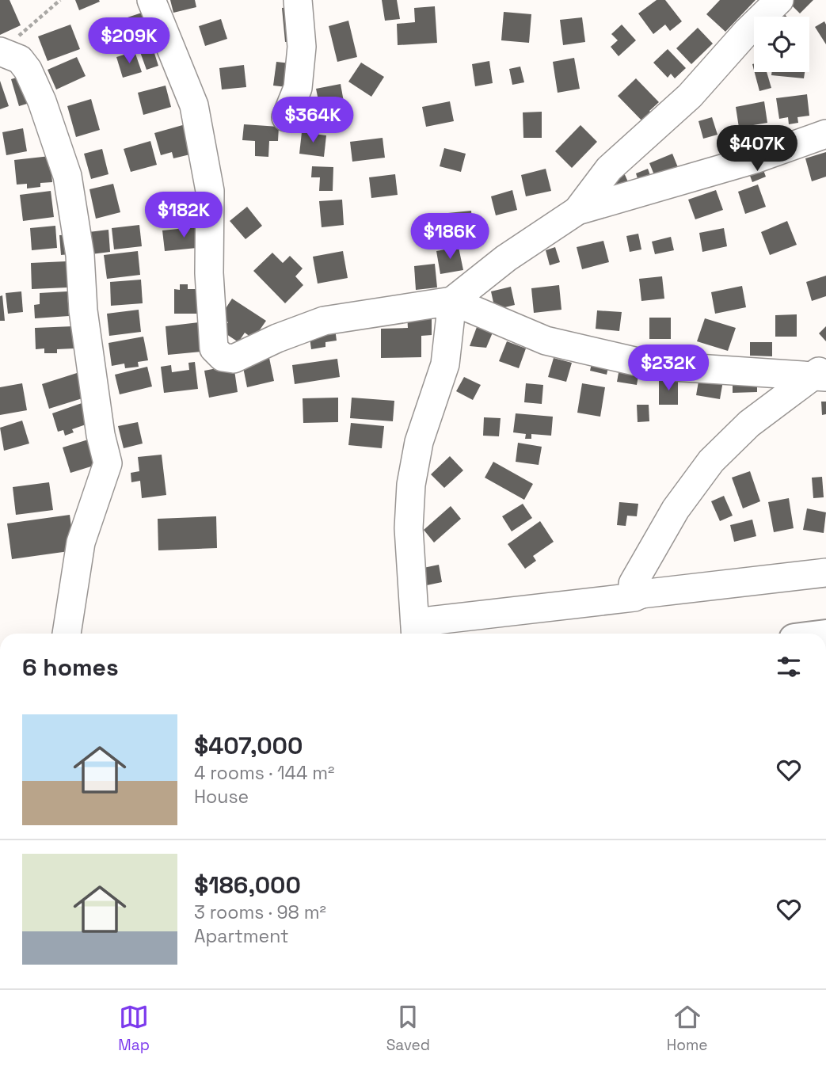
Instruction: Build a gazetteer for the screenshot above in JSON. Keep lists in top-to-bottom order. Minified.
{"page":{"price":["$209K","$364K","$407K","$182K","$186K","$232K"],"heading":"6 homes","list":[{"name":"$407,000","note":"4 rooms · 144 m² · House"},{"name":"$186,000","note":"3 rooms · 98 m² · Apartment"}],"tabs":["Map","Saved","Home"]}}
